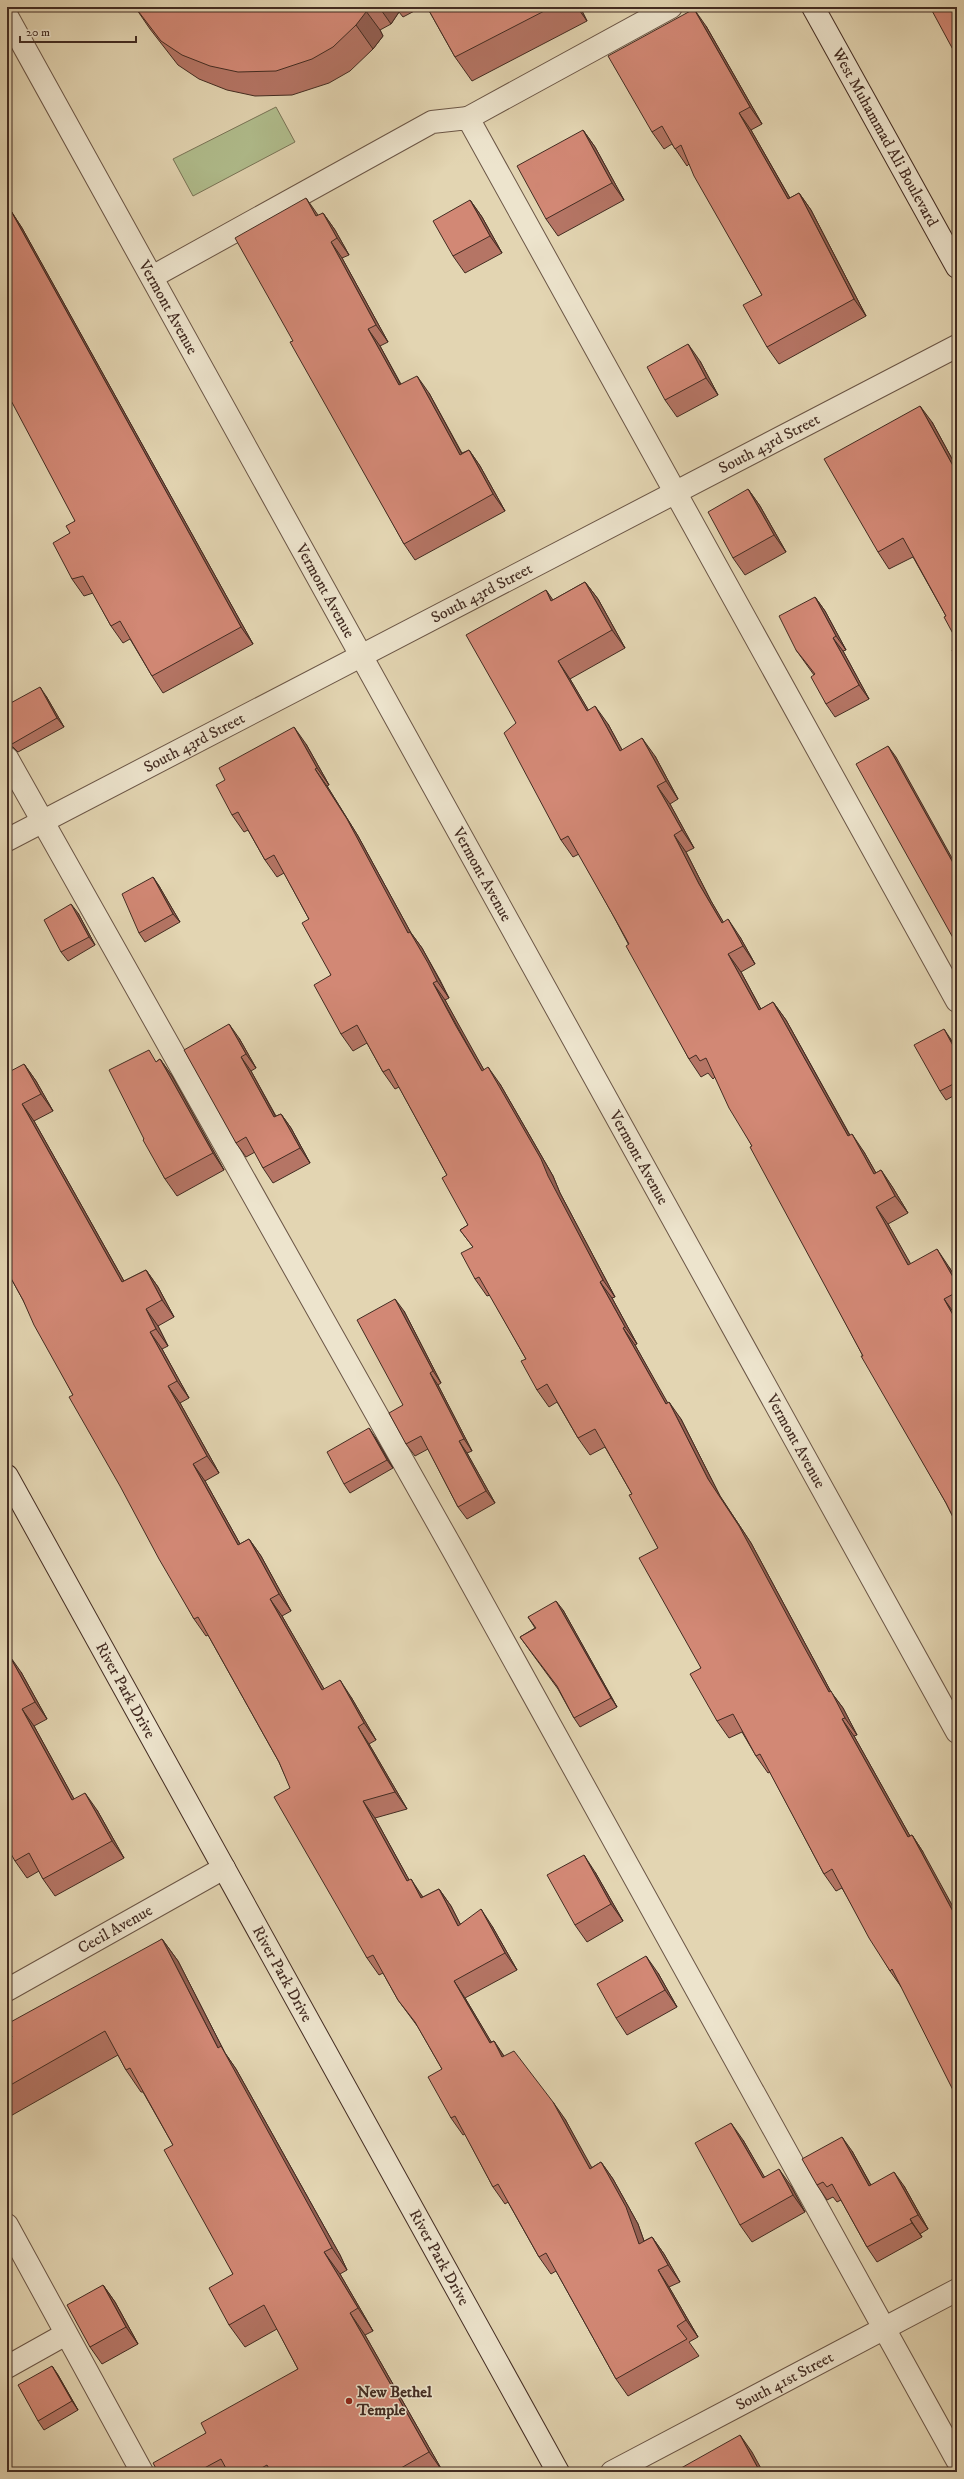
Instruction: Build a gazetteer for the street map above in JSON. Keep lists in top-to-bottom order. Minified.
{"streets":{"street":["West Muhammad Ali Boulevard","Vermont Avenue","South 43rd Street","River Park Drive","Cecil Avenue","South 41st Street"]},"crossings":[["Vermont Avenue","South 43rd Street"],["River Park Drive","Cecil Avenue"]],"places":["New Bethel Temple"],"scale_bar":"20 m"}
